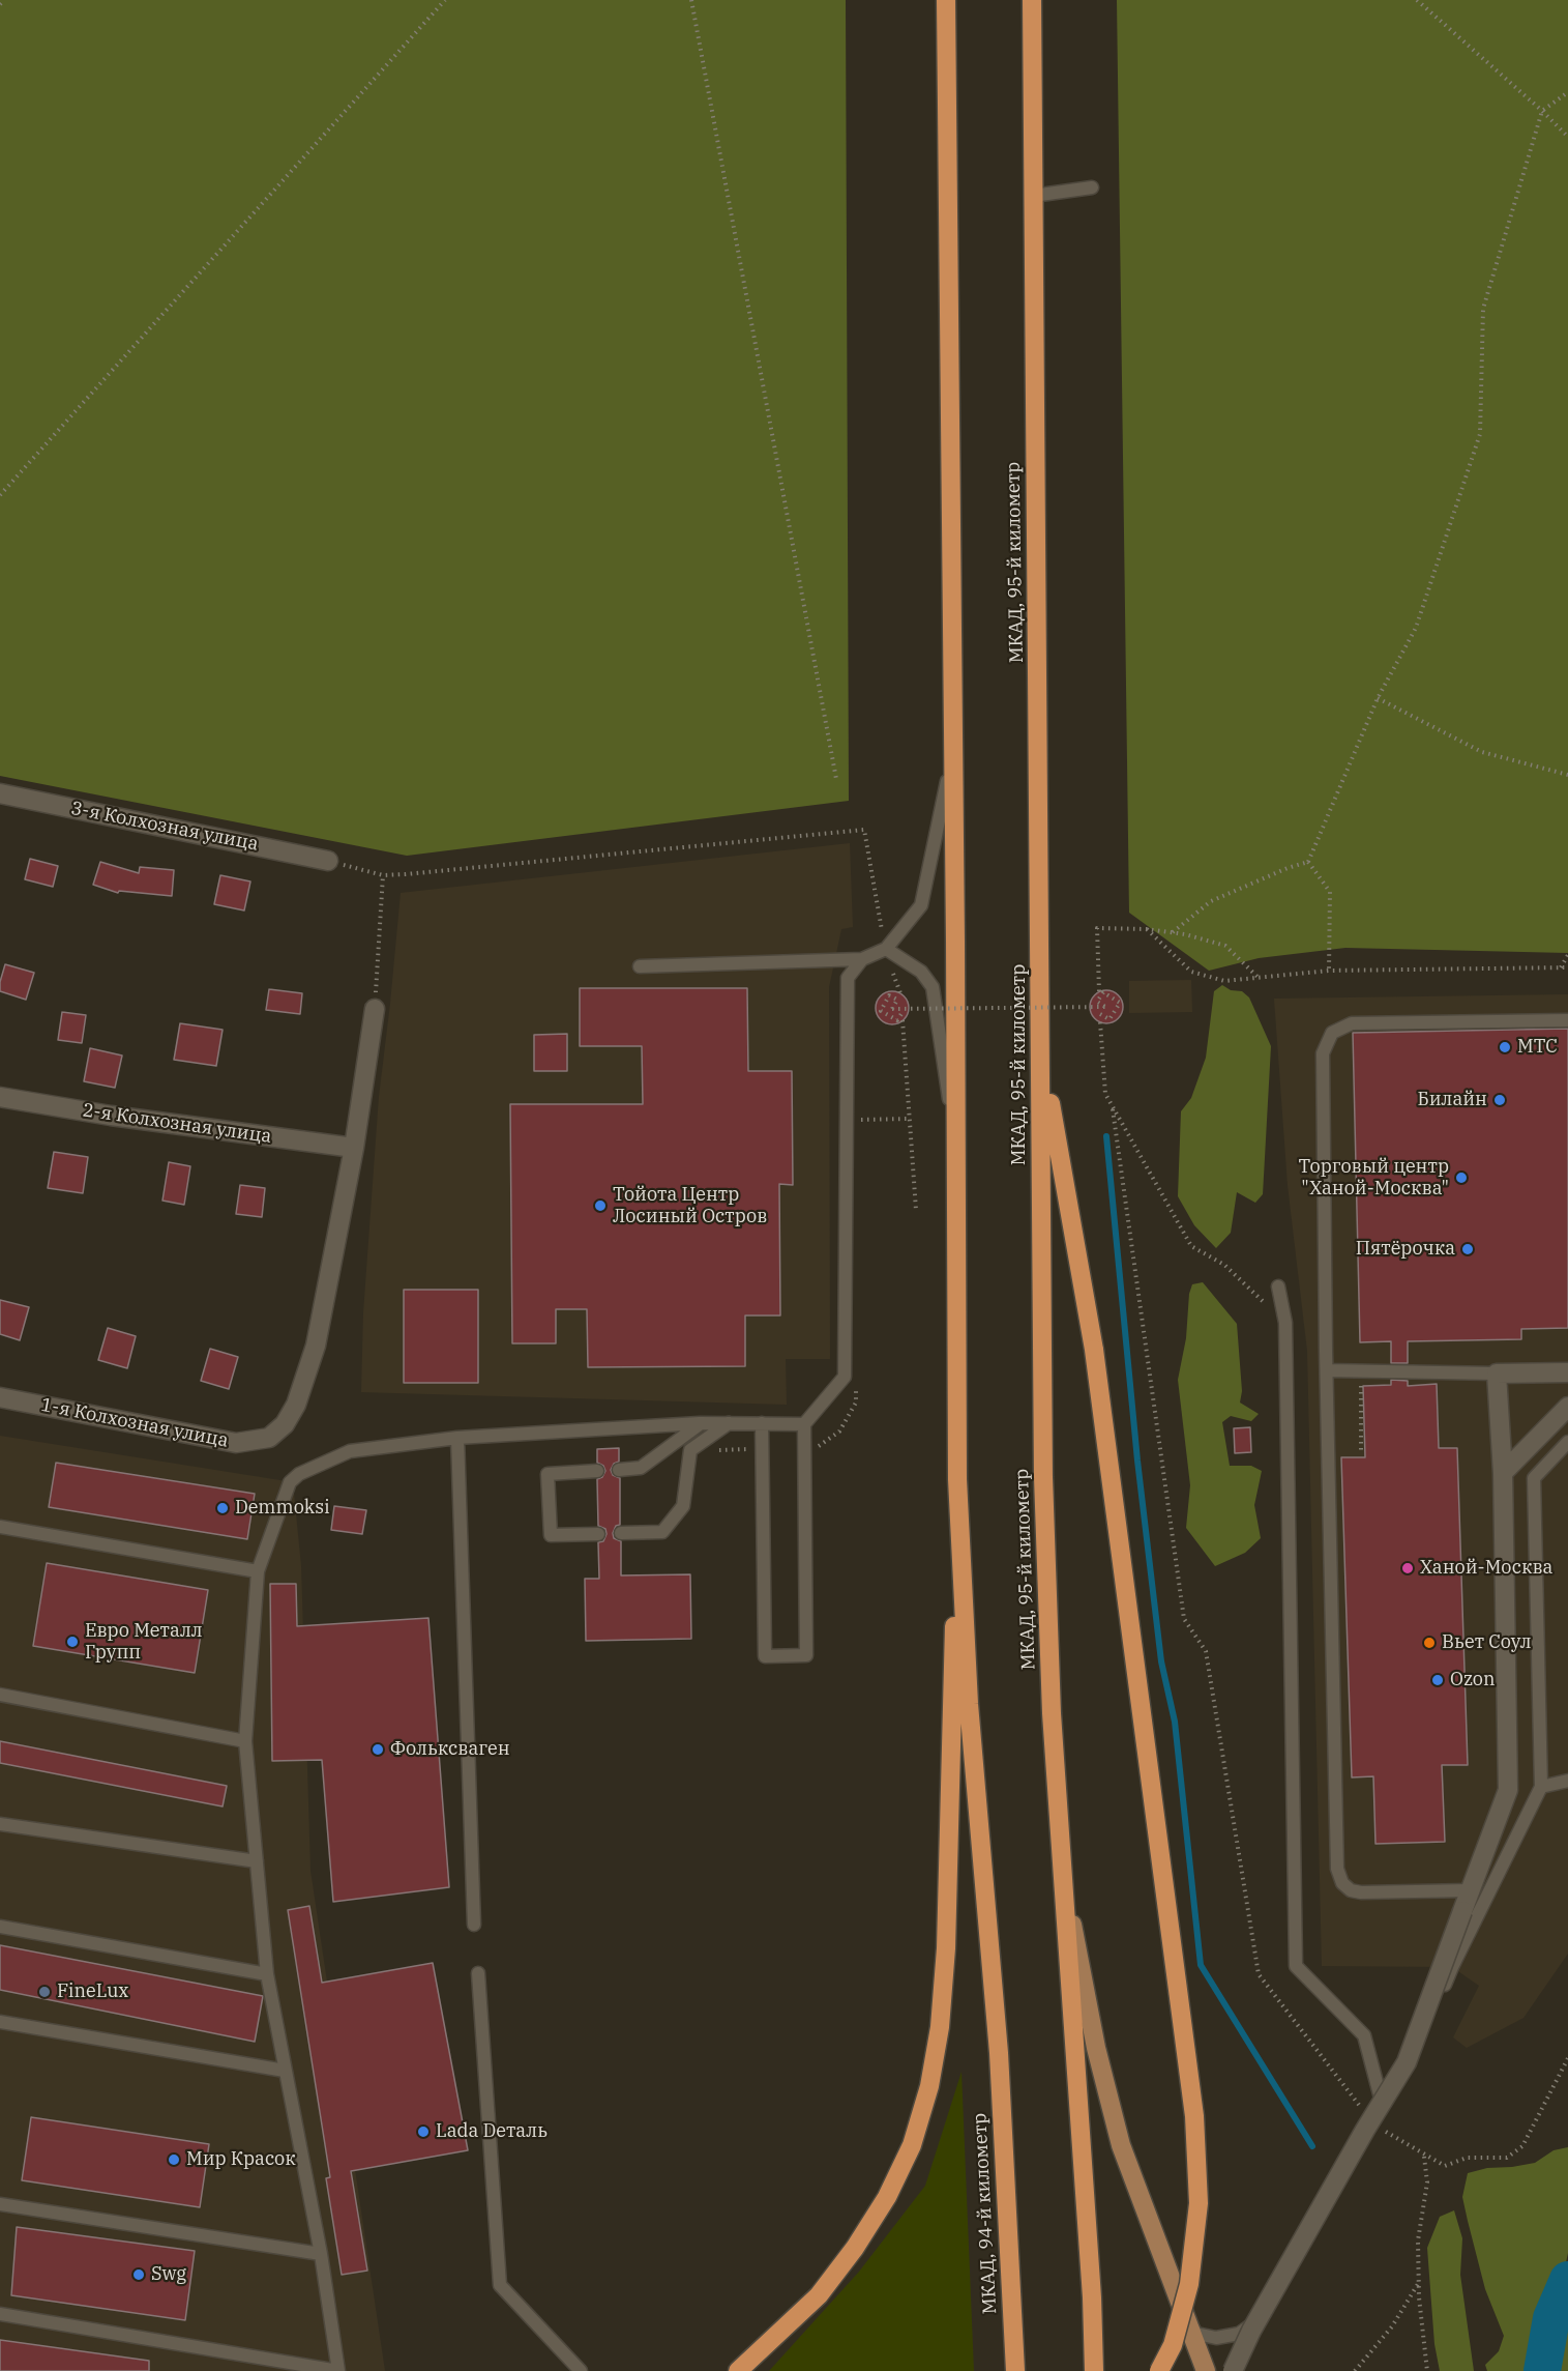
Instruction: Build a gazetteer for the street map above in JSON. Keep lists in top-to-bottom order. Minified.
{"streets":{"highway":["МКАД, 95-й километр","МКАД, 94-й километр"],"street":["3-я Колхозная улица","2-я Колхозная улица","1-я Колхозная улица"]},"crossings":[["2-я Колхозная улица","1-я Колхозная улица"]],"places":["МТС","Билайн","Торговый центр \"Ханой-Москва\"","Тойота Центр Лосиный Остров","Пятёрочка","Demmoksi","Ханой-Москва","Евро Металл Групп","Вьет Соул","Ozon","Фольксваген","FineLux","Lada Dеталь","Мир Красок","Swg"]}
